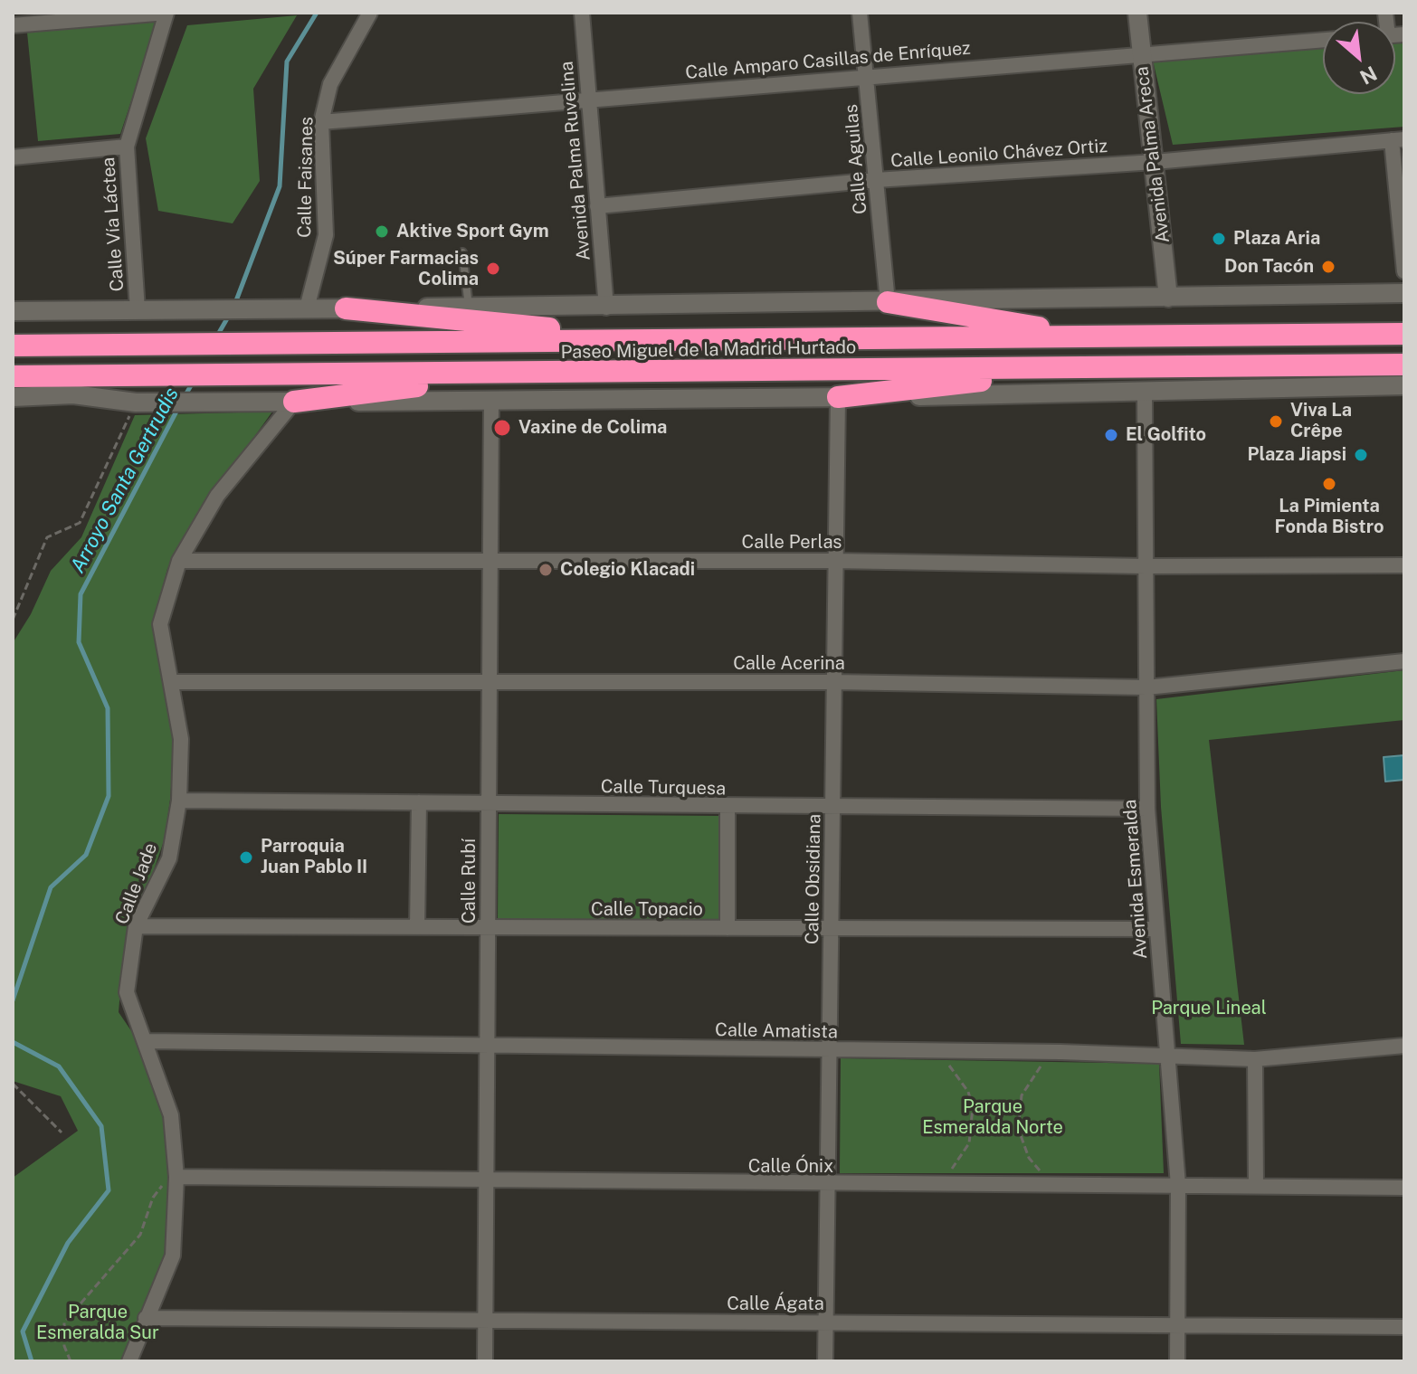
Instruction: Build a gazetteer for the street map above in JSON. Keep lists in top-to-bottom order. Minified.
{"streets":{"highway":["Paseo Miguel de la Madrid Hurtado"],"street":["Calle Amparo Casillas de Enríquez","Calle Leonilo Chávez Ortiz","Avenida Palma Areca","Calle Aguilas","Avenida Palma Ruvelina","Calle Faisanes","Calle Vía Láctea","Calle Perlas","Calle Acerina","Calle Turquesa","Calle Obsidiana","Avenida Esmeralda","Calle Rubí","Calle Jade","Calle Topacio","Calle Amatista","Calle Ónix","Calle Ágata"]},"crossings":[["Calle Amparo Casillas de Enríquez","Avenida Palma Areca"],["Calle Amparo Casillas de Enríquez","Calle Aguilas"],["Calle Amparo Casillas de Enríquez","Avenida Palma Ruvelina"],["Calle Amparo Casillas de Enríquez","Calle Faisanes"],["Calle Leonilo Chávez Ortiz","Avenida Palma Areca"],["Calle Leonilo Chávez Ortiz","Calle Aguilas"],["Calle Leonilo Chávez Ortiz","Avenida Palma Ruvelina"],["Calle Perlas","Calle Obsidiana"],["Calle Perlas","Avenida Esmeralda"],["Calle Perlas","Calle Rubí"],["Calle Perlas","Calle Jade"],["Calle Acerina","Calle Obsidiana"],["Calle Acerina","Avenida Esmeralda"],["Calle Acerina","Calle Rubí"],["Calle Acerina","Calle Jade"],["Calle Turquesa","Calle Obsidiana"],["Calle Turquesa","Avenida Esmeralda"],["Calle Turquesa","Calle Rubí"],["Calle Turquesa","Calle Jade"],["Calle Obsidiana","Calle Topacio"],["Calle Obsidiana","Calle Amatista"],["Calle Obsidiana","Calle Ónix"],["Calle Obsidiana","Calle Ágata"],["Avenida Esmeralda","Calle Topacio"],["Avenida Esmeralda","Calle Amatista"],["Avenida Esmeralda","Calle Ónix"],["Avenida Esmeralda","Calle Ágata"],["Calle Rubí","Calle Topacio"],["Calle Rubí","Calle Amatista"],["Calle Rubí","Calle Ónix"],["Calle Rubí","Calle Ágata"],["Calle Jade","Calle Topacio"],["Calle Jade","Calle Amatista"],["Calle Jade","Calle Ónix"],["Calle Jade","Calle Ágata"],["Calle Amatista","Calle Ónix"]],"water":["Arroyo Santa Gertrudis"],"parks":["Parque Lineal","Parque Esmeralda Norte","Parque Esmeralda Sur"],"places":["Aktive Sport Gym","Plaza Aria","Don Tacón","Súper Farmacias Colima","Viva La Crêpe","Vaxine de Colima","El Golfito","Plaza Jiapsi","La Pimienta Fonda Bistro","Colegio Klacadi","Parroquia Juan Pablo II"],"north":"bottom right"}
